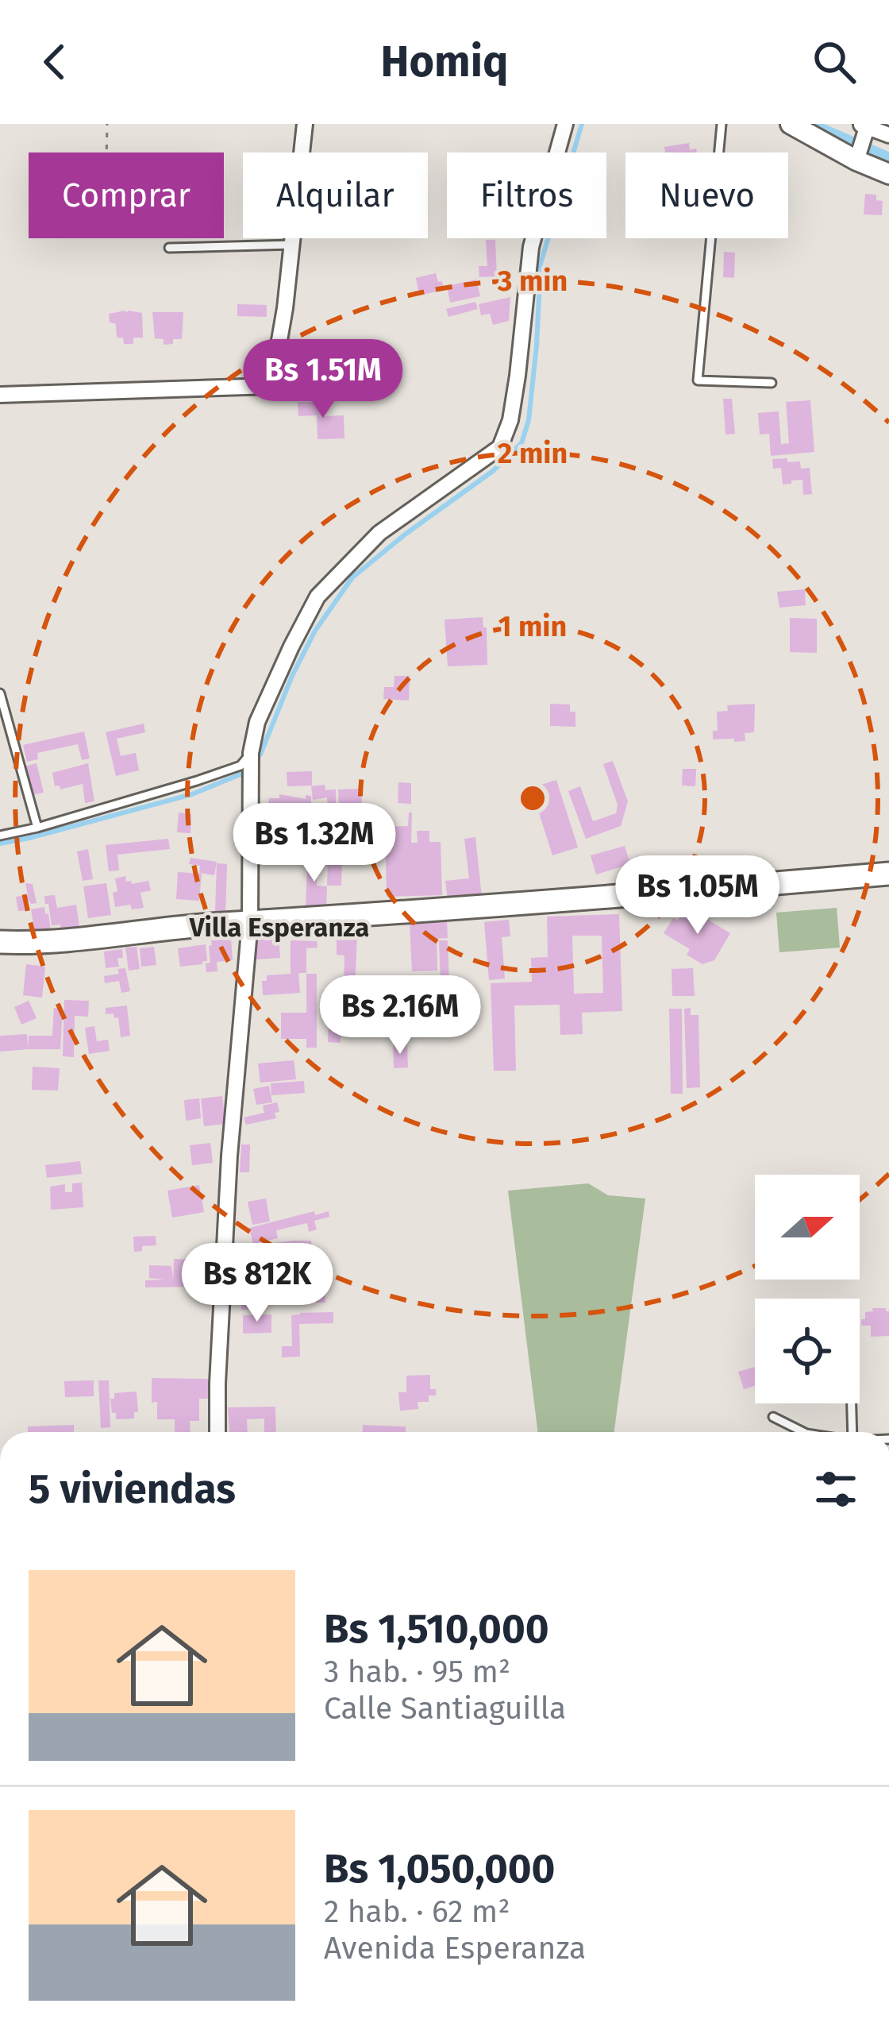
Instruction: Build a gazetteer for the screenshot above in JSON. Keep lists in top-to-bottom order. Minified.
{"districts":["Villa Esperanza"],"north":"right","page":{"header":"Homiq","chip":["Comprar","Alquilar","Filtros","Nuevo"],"price":["Bs 1.51M","Bs 1.32M","Bs 1.05M","Bs 2.16M","Bs 812K"],"heading":"5 viviendas","list":[{"name":"Bs 1,510,000","note":"3 hab. · 95 m² · Calle Santiaguilla"},{"name":"Bs 1,050,000","note":"2 hab. · 62 m² · Avenida Esperanza"}]},"rings":["3 min","2 min","1 min"]}
